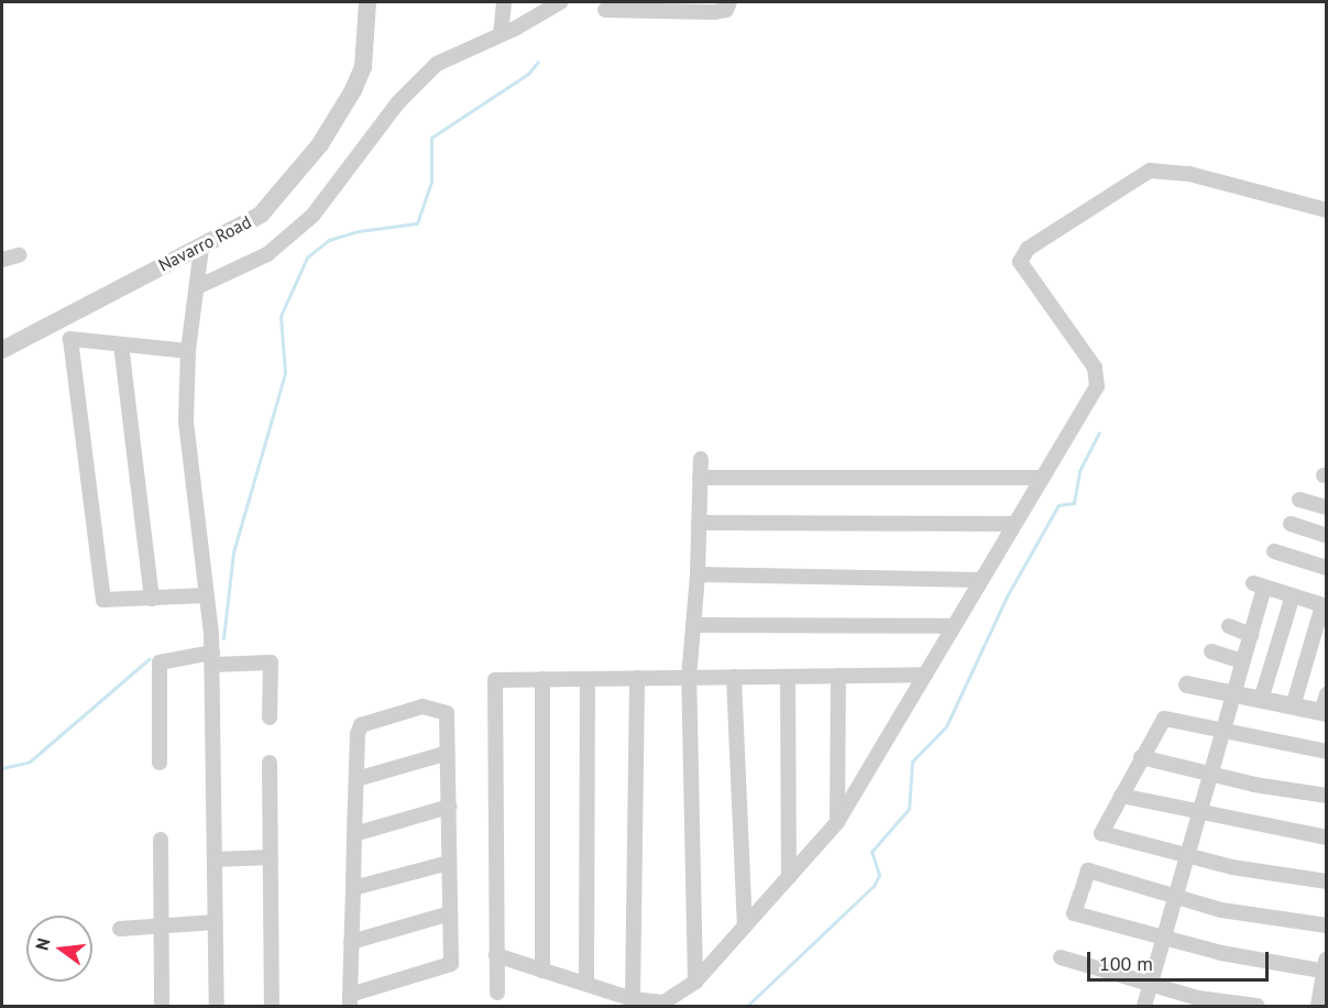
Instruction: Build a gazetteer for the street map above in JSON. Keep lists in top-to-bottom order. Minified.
{"streets":{"street":["Navarro Road"]},"scale_bar":"100 m","north":"left"}
